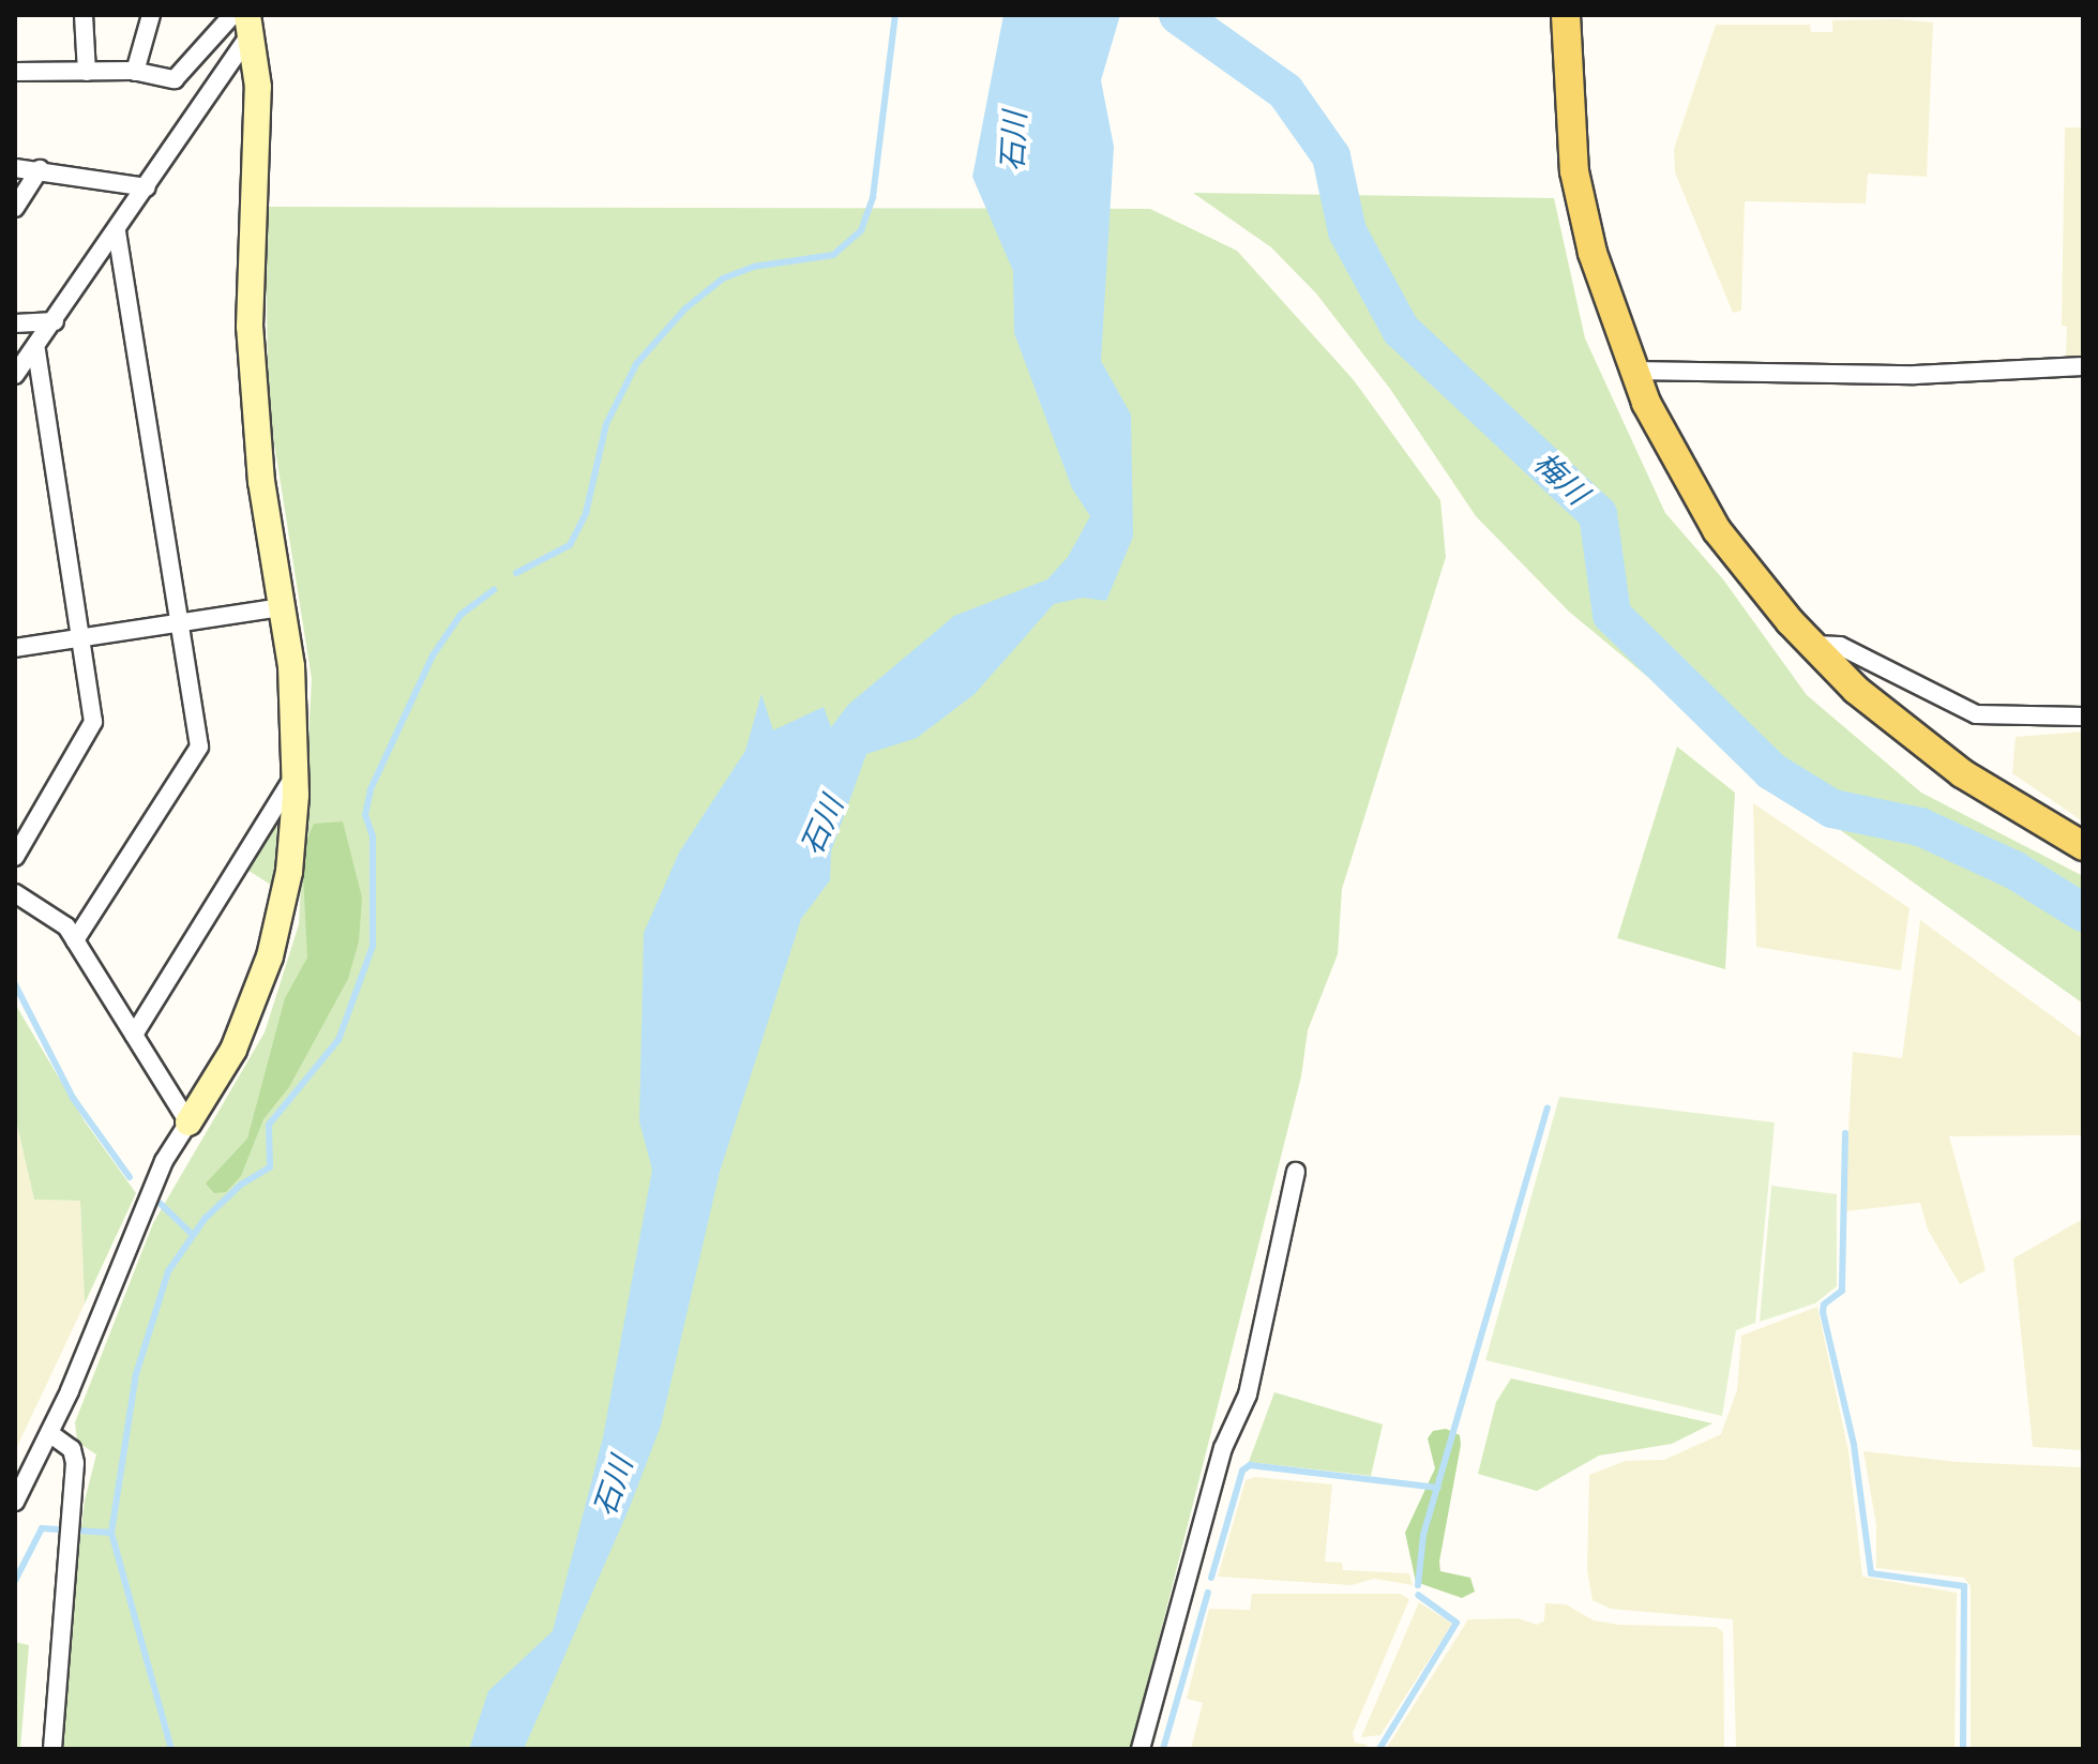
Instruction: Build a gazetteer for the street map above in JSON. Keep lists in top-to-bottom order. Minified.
{"water":["石川","梅川"]}
